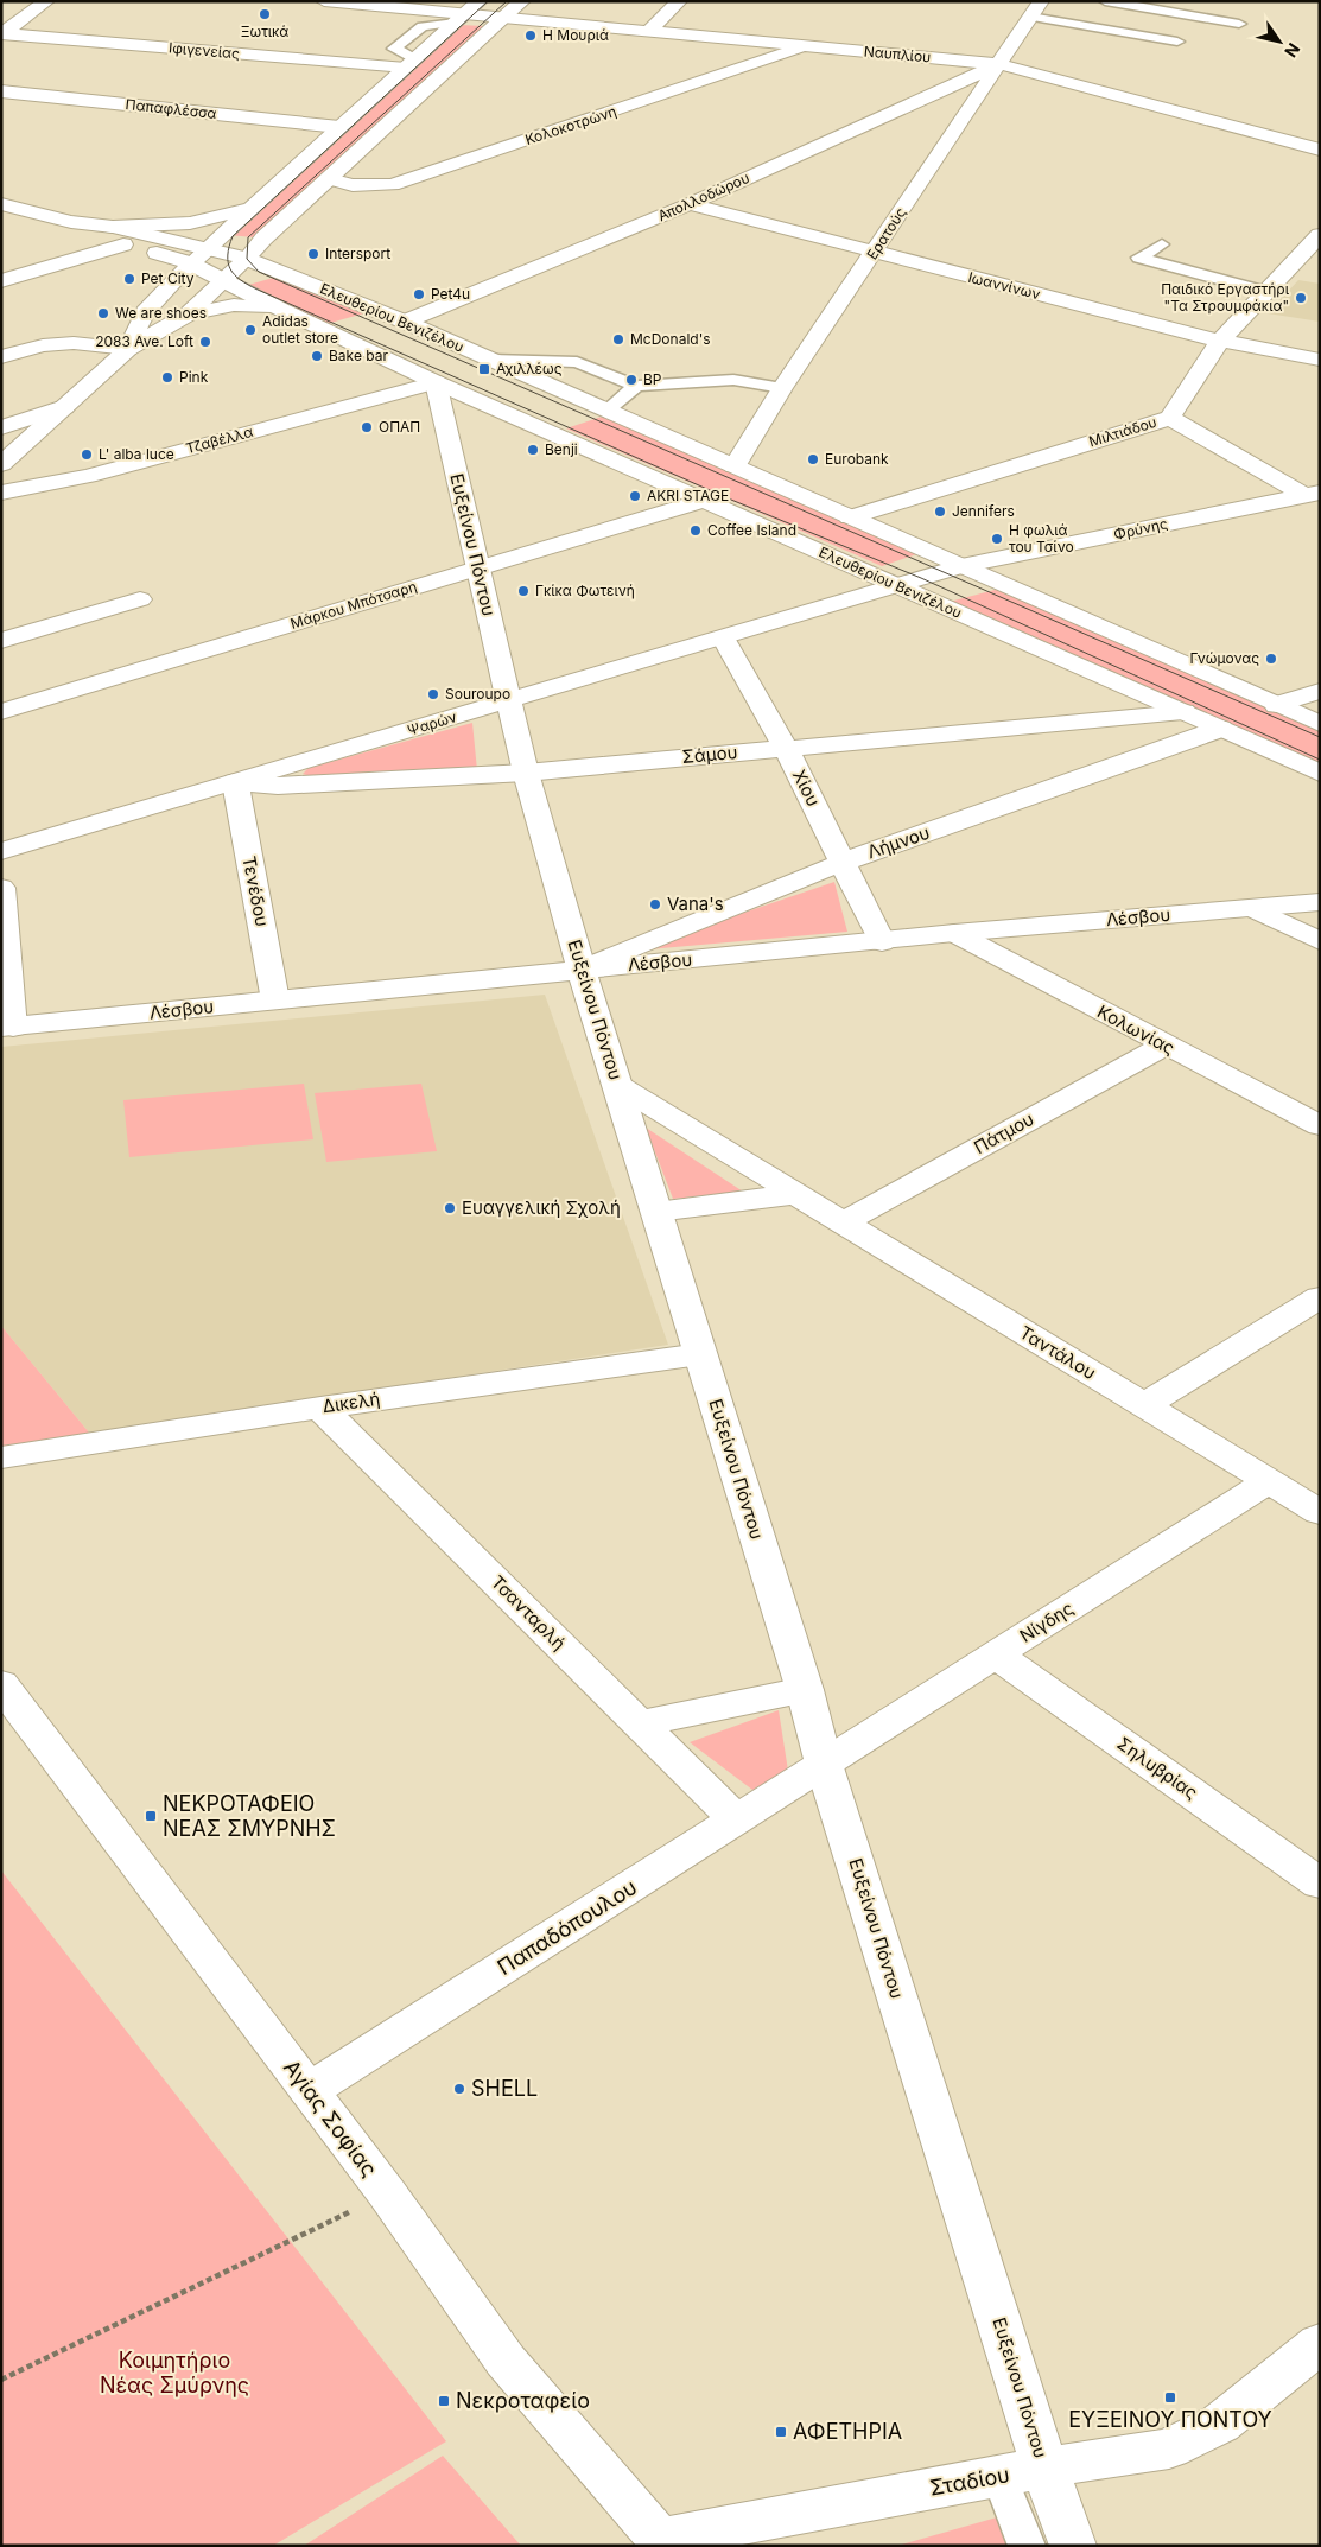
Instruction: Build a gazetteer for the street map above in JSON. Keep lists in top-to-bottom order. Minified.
{"streets":{"street":["Ιφιγενείας","Ναυπλίου","Παπαφλέσσα","Κολοκοτρώνη","Απολλοδώρου","Ερατούς","Ιωαννίνων","Ελευθερίου Βενιζέλου","Μιλτιάδου","Τζαβέλλα","Φρύνης","Ευξείνου Πόντου","Μάρκου Μπότσαρη","Ψαρών","Σάμου","Χίου","Λήμνου","Τενέδου","Λέσβου","Κολωνίας","Πάτμου","Ταντάλου","Δικελή","Τσανταρλή","Νίγδης","Σηλυβρίας","Παπαδόπουλου","Αγίας Σοφίας","Σταδίου"]},"crossings":[["Ναυπλίου","Κολοκοτρώνη"],["Ναυπλίου","Απολλοδώρου"],["Ναυπλίου","Ερατούς"],["Απολλοδώρου","Ερατούς"],["Απολλοδώρου","Ιωαννίνων"],["Απολλοδώρου","Ελευθερίου Βενιζέλου"],["Ερατούς","Ιωαννίνων"],["Ερατούς","Ελευθερίου Βενιζέλου"],["Ιωαννίνων","Μιλτιάδου"],["Ελευθερίου Βενιζέλου","Μιλτιάδου"],["Ελευθερίου Βενιζέλου","Τζαβέλλα"],["Ελευθερίου Βενιζέλου","Φρύνης"],["Ελευθερίου Βενιζέλου","Ευξείνου Πόντου"],["Ελευθερίου Βενιζέλου","Μάρκου Μπότσαρη"],["Ελευθερίου Βενιζέλου","Ψαρών"],["Ελευθερίου Βενιζέλου","Σάμου"],["Ελευθερίου Βενιζέλου","Λήμνου"],["Τζαβέλλα","Ευξείνου Πόντου"],["Φρύνης","Ψαρών"],["Ευξείνου Πόντου","Μάρκου Μπότσαρη"],["Ευξείνου Πόντου","Ψαρών"],["Ευξείνου Πόντου","Σάμου"],["Ευξείνου Πόντου","Λήμνου"],["Ευξείνου Πόντου","Λέσβου"],["Ευξείνου Πόντου","Ταντάλου"],["Ευξείνου Πόντου","Δικελή"],["Ευξείνου Πόντου","Νίγδης"],["Ευξείνου Πόντου","Παπαδόπουλου"],["Ευξείνου Πόντου","Σταδίου"],["Ψαρών","Σάμου"],["Ψαρών","Χίου"],["Ψαρών","Τενέδου"],["Σάμου","Χίου"],["Σάμου","Τενέδου"],["Χίου","Λήμνου"],["Χίου","Λέσβου"],["Λήμνου","Λέσβου"],["Τενέδου","Λέσβου"],["Λέσβου","Κολωνίας"],["Κολωνίας","Πάτμου"],["Πάτμου","Ταντάλου"],["Ταντάλου","Νίγδης"],["Δικελή","Τσανταρλή"],["Τσανταρλή","Παπαδόπουλου"],["Νίγδης","Σηλυβρίας"],["Νίγδης","Παπαδόπουλου"],["Παπαδόπουλου","Αγίας Σοφίας"],["Αγίας Σοφίας","Σταδίου"]],"parks":["Κοιμητήριο Νέας Σμύρνης"],"places":{"other":["Ξωτικά","Η Μουριά","Intersport","Pet City","Pet4u","Παιδικό Εργαστήρι \"Τα Στρουμφάκια\"","We are shoes","Adidas outlet store","McDonald's","2083 Ave. Loft","Bake bar","Pink","BP","ΟΠΑΠ","Benji","L' alba luce","Eurobank","AKRI STAGE","Jennifers","Coffee Island","Η φωλιά του Τσίνο","Γκίκα Φωτεινή","Γνώμονας","Souroupo","Vana's","Ευαγγελική Σχολή","SHELL"],"transit":["Αχιλλέως","ΝΕΚΡΟΤΑΦΕΙΟ ΝΕΑΣ ΣΜΥΡΝΗΣ","ΕΥΞΕΙΝΟΥ ΠΟΝΤΟΥ","Νεκροταφείο","ΑΦΕΤΗΡΙΑ"]},"north":"bottom right"}
